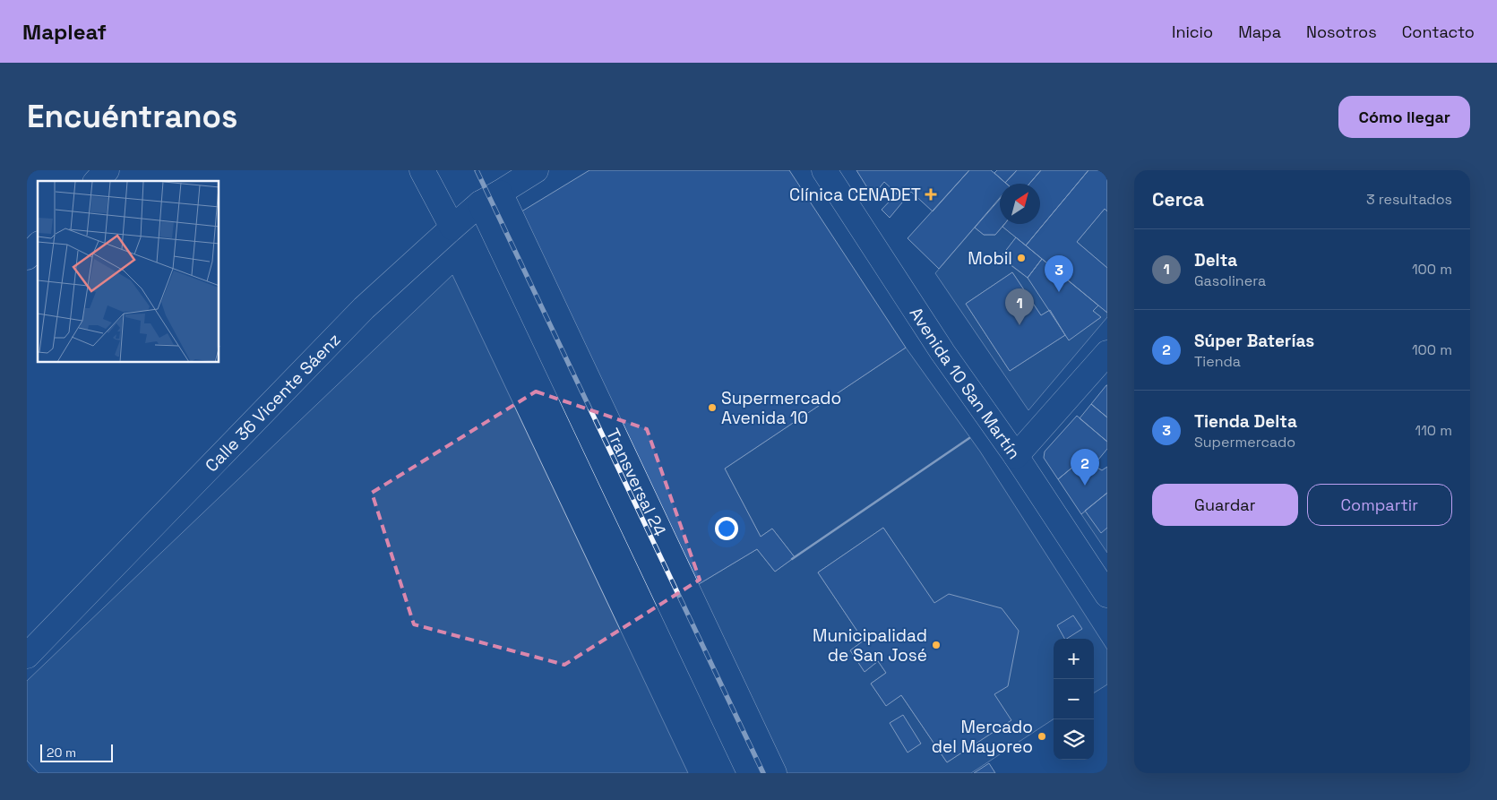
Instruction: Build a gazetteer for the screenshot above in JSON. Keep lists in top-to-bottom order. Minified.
{"streets":{"main road":["Avenida 10 San Martín","Calle 36 Vicente Sáenz","Transversal 24"]},"crossings":[["Calle 36 Vicente Sáenz","Transversal 24"]],"places":{"health":["Clínica CENADET"],"other":["Mobil","Supermercado Avenida 10","Municipalidad de San José","Mercado del Mayoreo"]},"scale_bar":"20 m","north":"top right","page":{"header":"Mapleaf","nav":["Inicio","Mapa","Nosotros","Contacto"],"buttons":["Cómo llegar",["Guardar","Compartir"]],"title":"Encuéntranos","heading":["Cerca","3 resultados"],"list":[{"mark":"1","name":"Delta","note":"Gasolinera","value":"100 m"},{"mark":"2","name":"Súper Baterías","note":"Tienda","value":"100 m"},{"mark":"3","name":"Tienda Delta","note":"Supermercado","value":"110 m"}],"pins":["3","1","2"],"map_buttons":["+","−"],"scale":"20 m"}}
